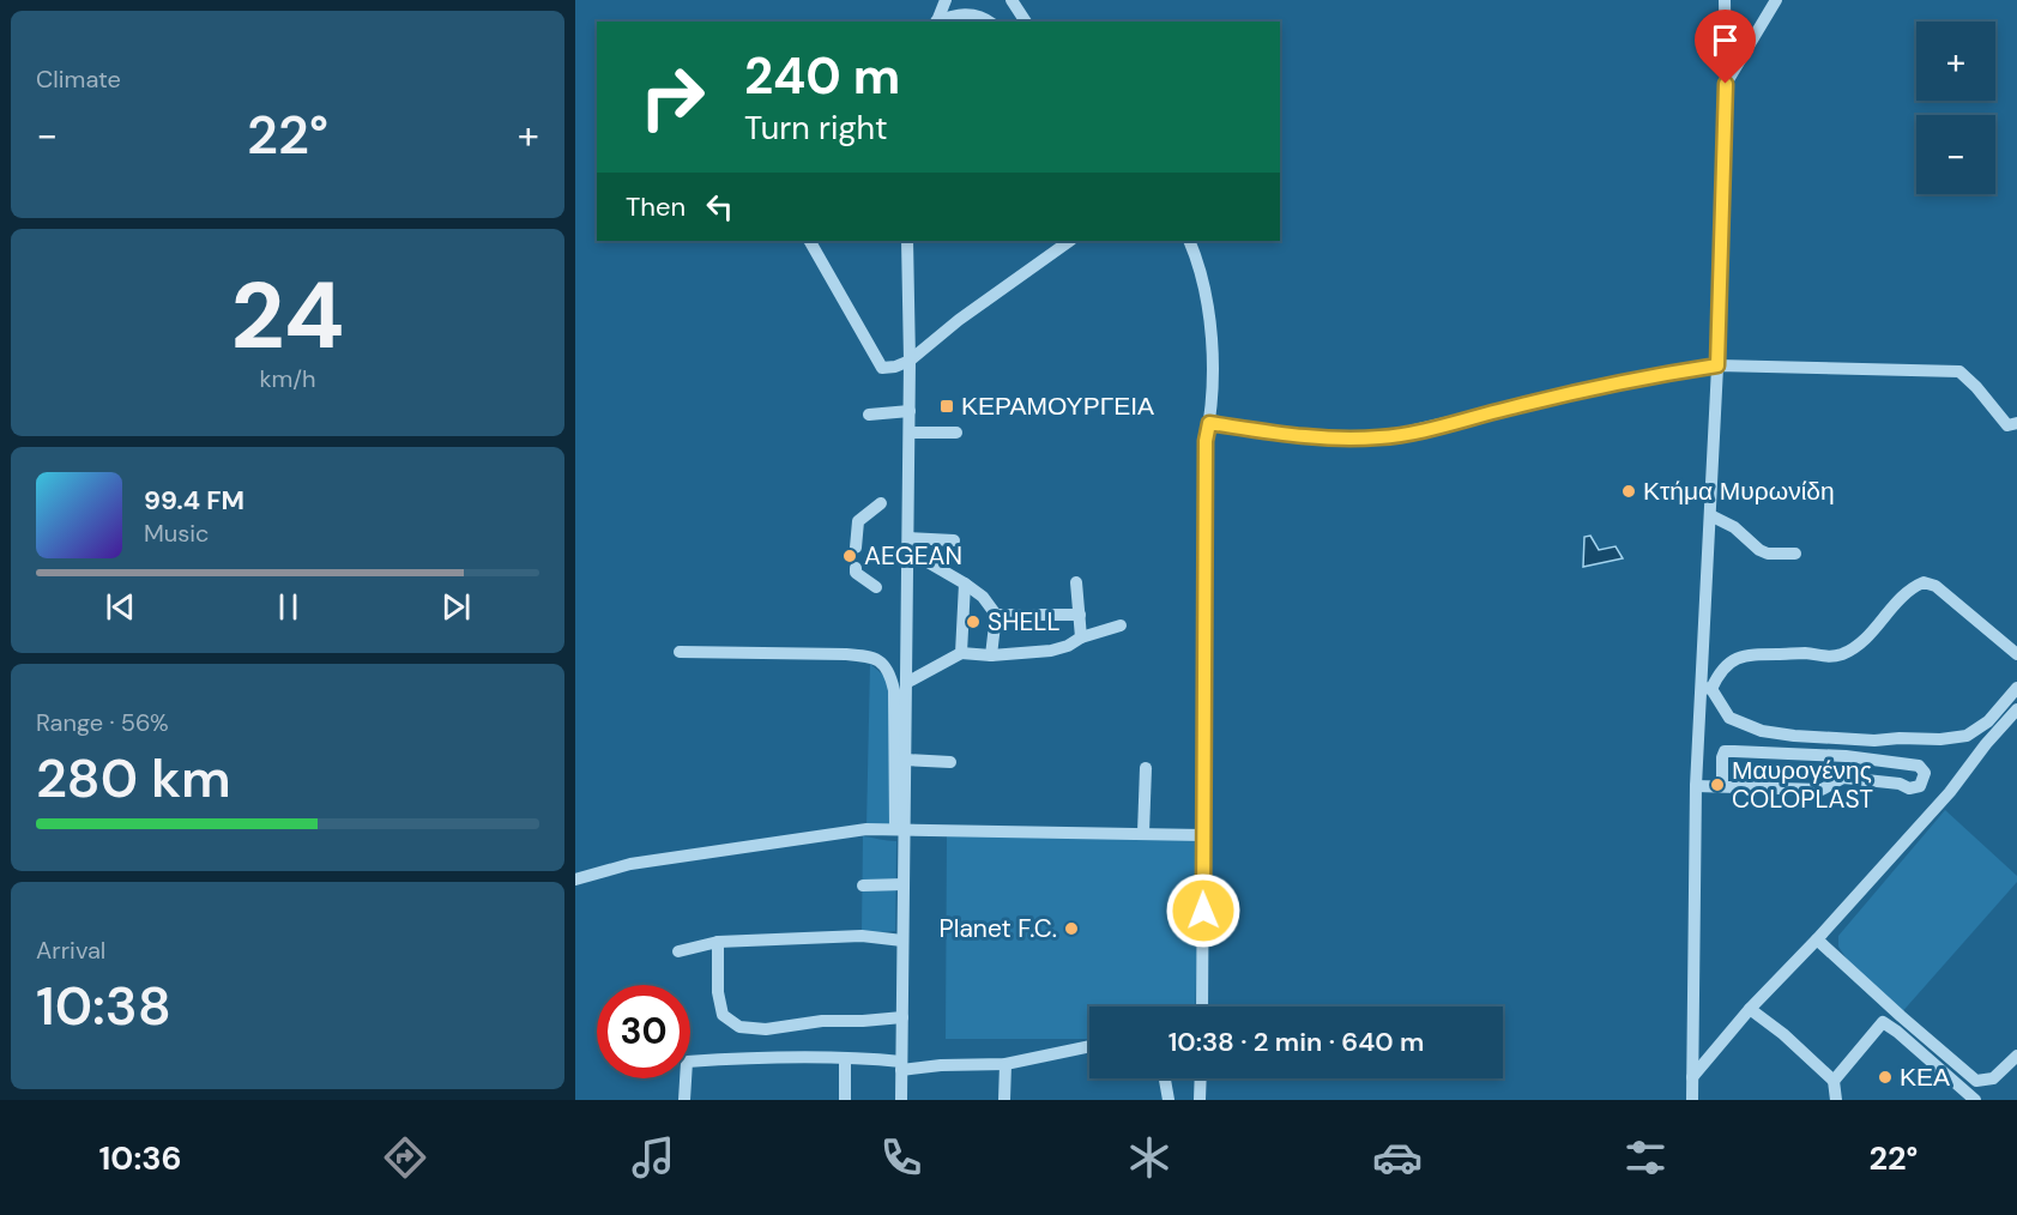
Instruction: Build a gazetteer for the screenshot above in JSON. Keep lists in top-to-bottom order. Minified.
{"places":{"transit":["ΚΕΡΑΜΟΥΡΓΕΙΑ"],"other":["Κτήμα Μυρωνίδη","AEGEAN","SHELL","Μαυρογένης COLOPLAST","Planet F.C.","ΚΕΑ"]},"page":{"tile":["Climate",["24","km/h"],["Range · 56%","280 km"],["Arrival","10:38"]],"map_buttons":["+","−"],"turn":["240 m","Turn right"],"heat":["−","22°","+"],"then":"Then","song":["99.4 FM","Music"],"limit":"30","trip":"10:38 · 2 min · 640 m","tabs":["10:36","22°"]}}
